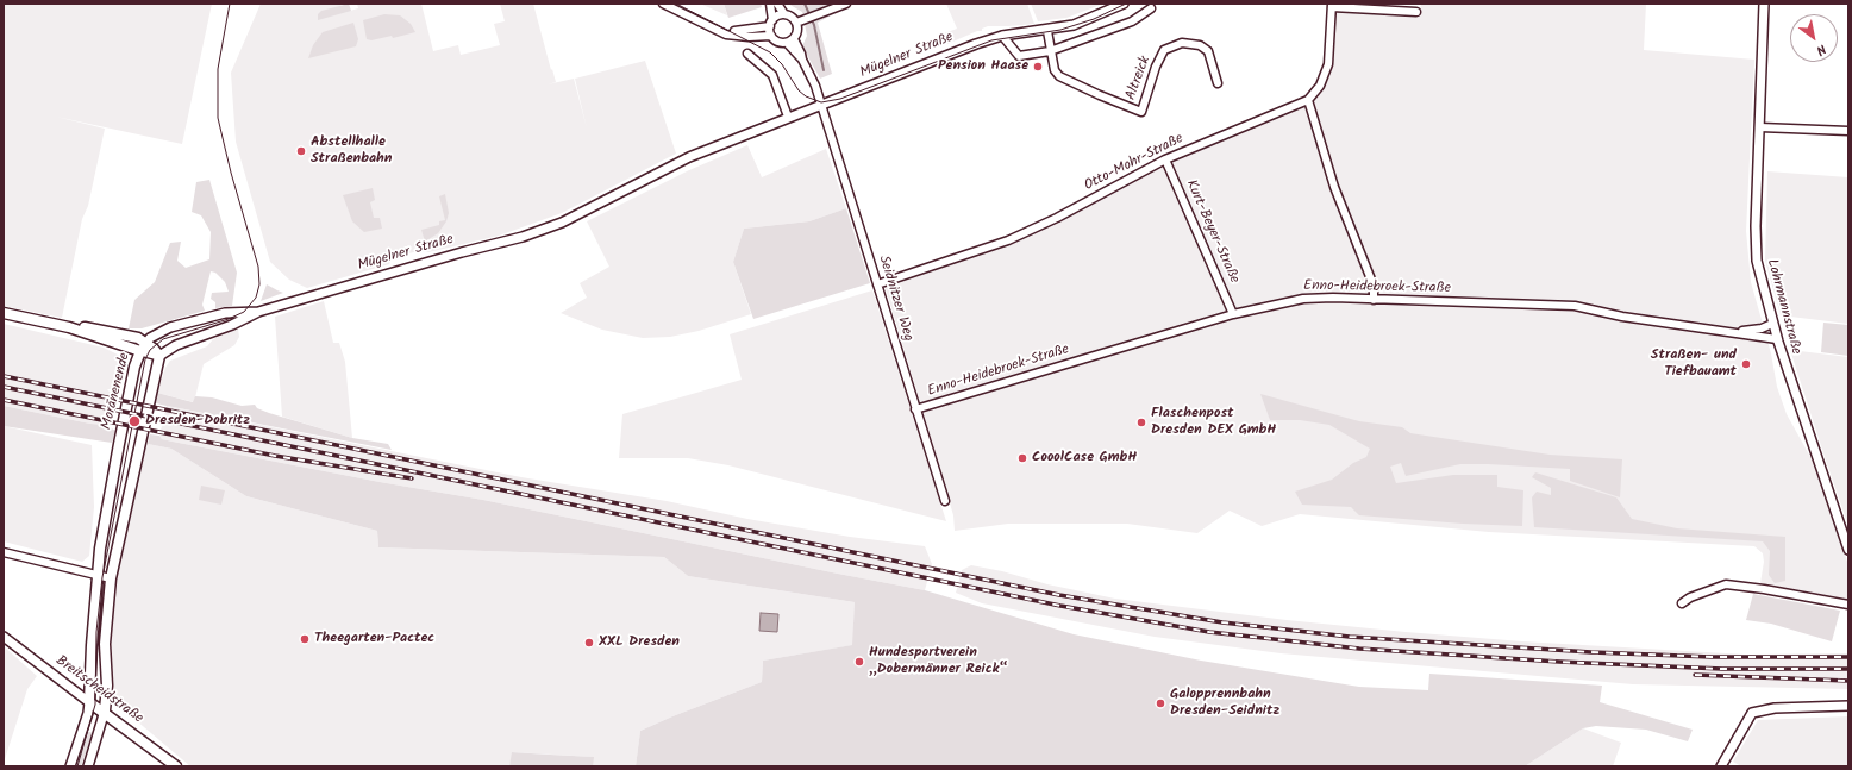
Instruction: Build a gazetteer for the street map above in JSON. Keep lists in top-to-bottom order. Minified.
{"streets":{"main road":["Moränenende","Breitscheidstraße"],"street":["Mügelner Straße","Altreick","Otto-Mohr-Straße","Kurt-Beyer-Straße","Enno-Heidebroek-Straße","Seidnitzer Weg","Lohrmannstraße"]},"crossings":[["Mügelner Straße","Seidnitzer Weg"],["Mügelner Straße","Moränenende"],["Otto-Mohr-Straße","Kurt-Beyer-Straße"],["Otto-Mohr-Straße","Seidnitzer Weg"],["Kurt-Beyer-Straße","Enno-Heidebroek-Straße"],["Enno-Heidebroek-Straße","Seidnitzer Weg"],["Enno-Heidebroek-Straße","Lohrmannstraße"],["Moränenende","Breitscheidstraße"]],"places":["Pension Haase","Abstellhalle Straßenbahn","Straßen- und Tiefbauamt","Dresden-Dobritz","Flaschenpost Dresden DEX GmbH","CooolCase GmbH","Theegarten-Pactec","XXL Dresden","Hundesportverein „Dobermänner Reick“","Galopprennbahn Dresden-Seidnitz"],"north":"bottom right"}
